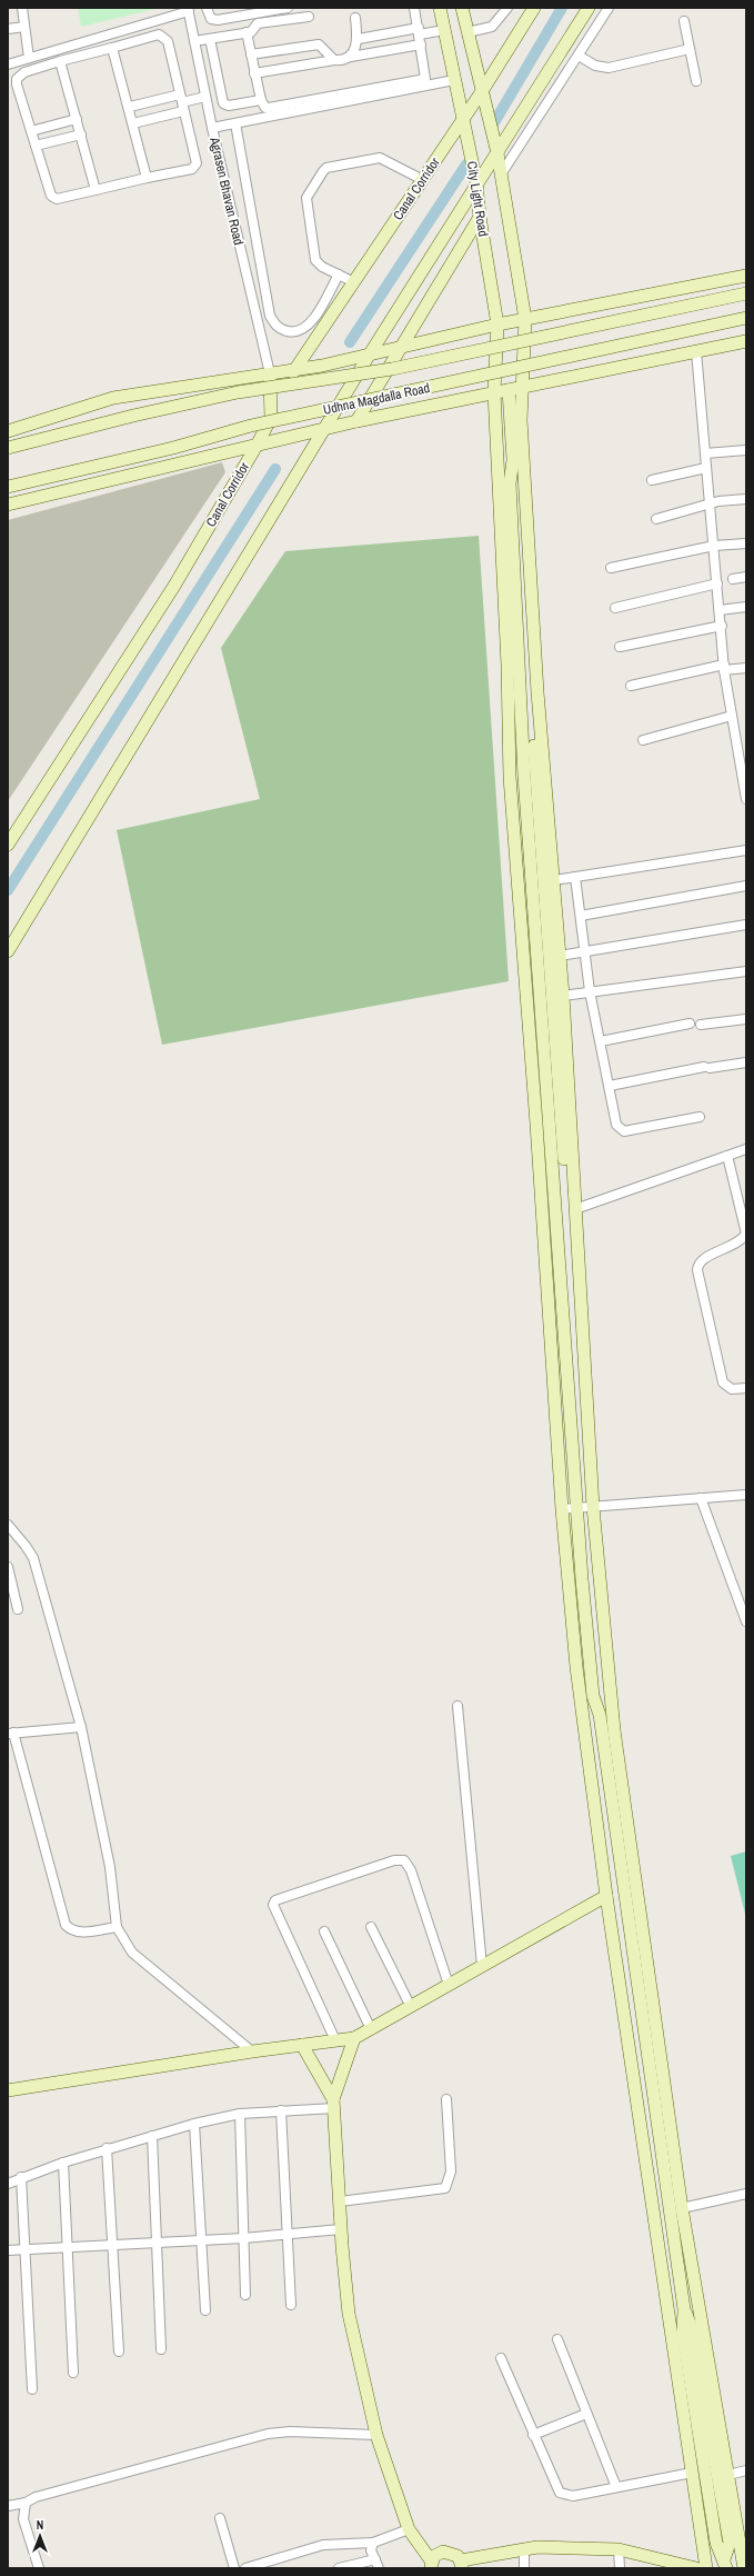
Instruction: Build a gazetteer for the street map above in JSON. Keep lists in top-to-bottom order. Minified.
{"streets":{"main road":["Canal Corridor","City Light Road","Udhna Magdalla Road"],"street":["Agrasen Bhavan Road"]},"crossings":[["Canal Corridor","Agrasen Bhavan Road"],["Canal Corridor","City Light Road"]],"north":"top"}
